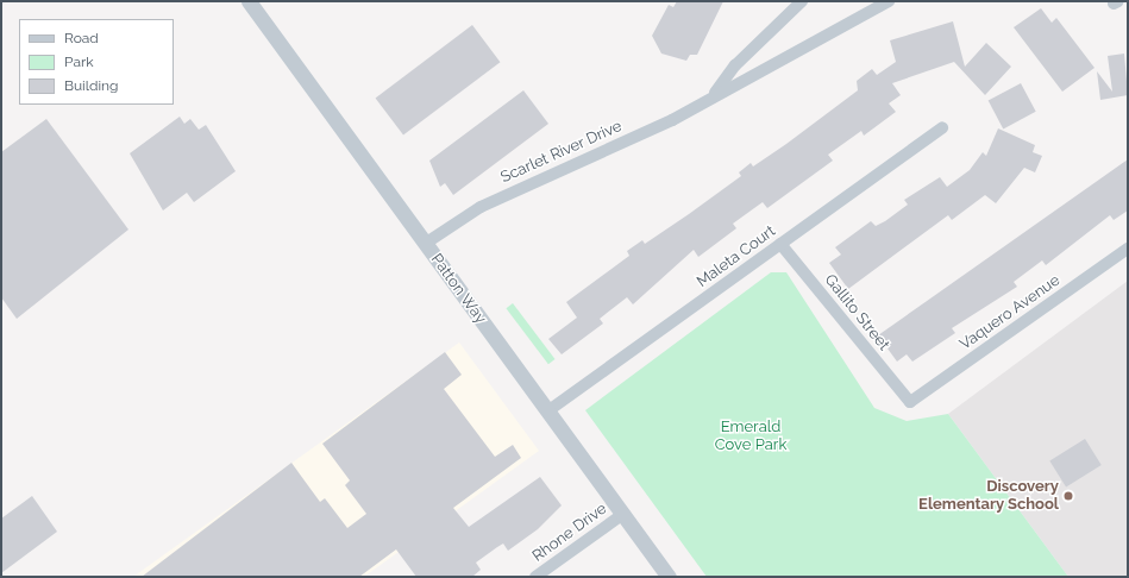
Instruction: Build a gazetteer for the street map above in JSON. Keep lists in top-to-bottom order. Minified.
{"streets":{"street":["Scarlet River Drive","Maleta Court","Patton Way","Gallito Street","Vaquero Avenue","Rhone Drive"]},"crossings":[["Scarlet River Drive","Patton Way"],["Maleta Court","Patton Way"],["Maleta Court","Gallito Street"],["Patton Way","Rhone Drive"],["Gallito Street","Vaquero Avenue"]],"parks":["Emerald Cove Park"],"places":["Discovery Elementary School"],"legend":["Road","Park","Building"]}
